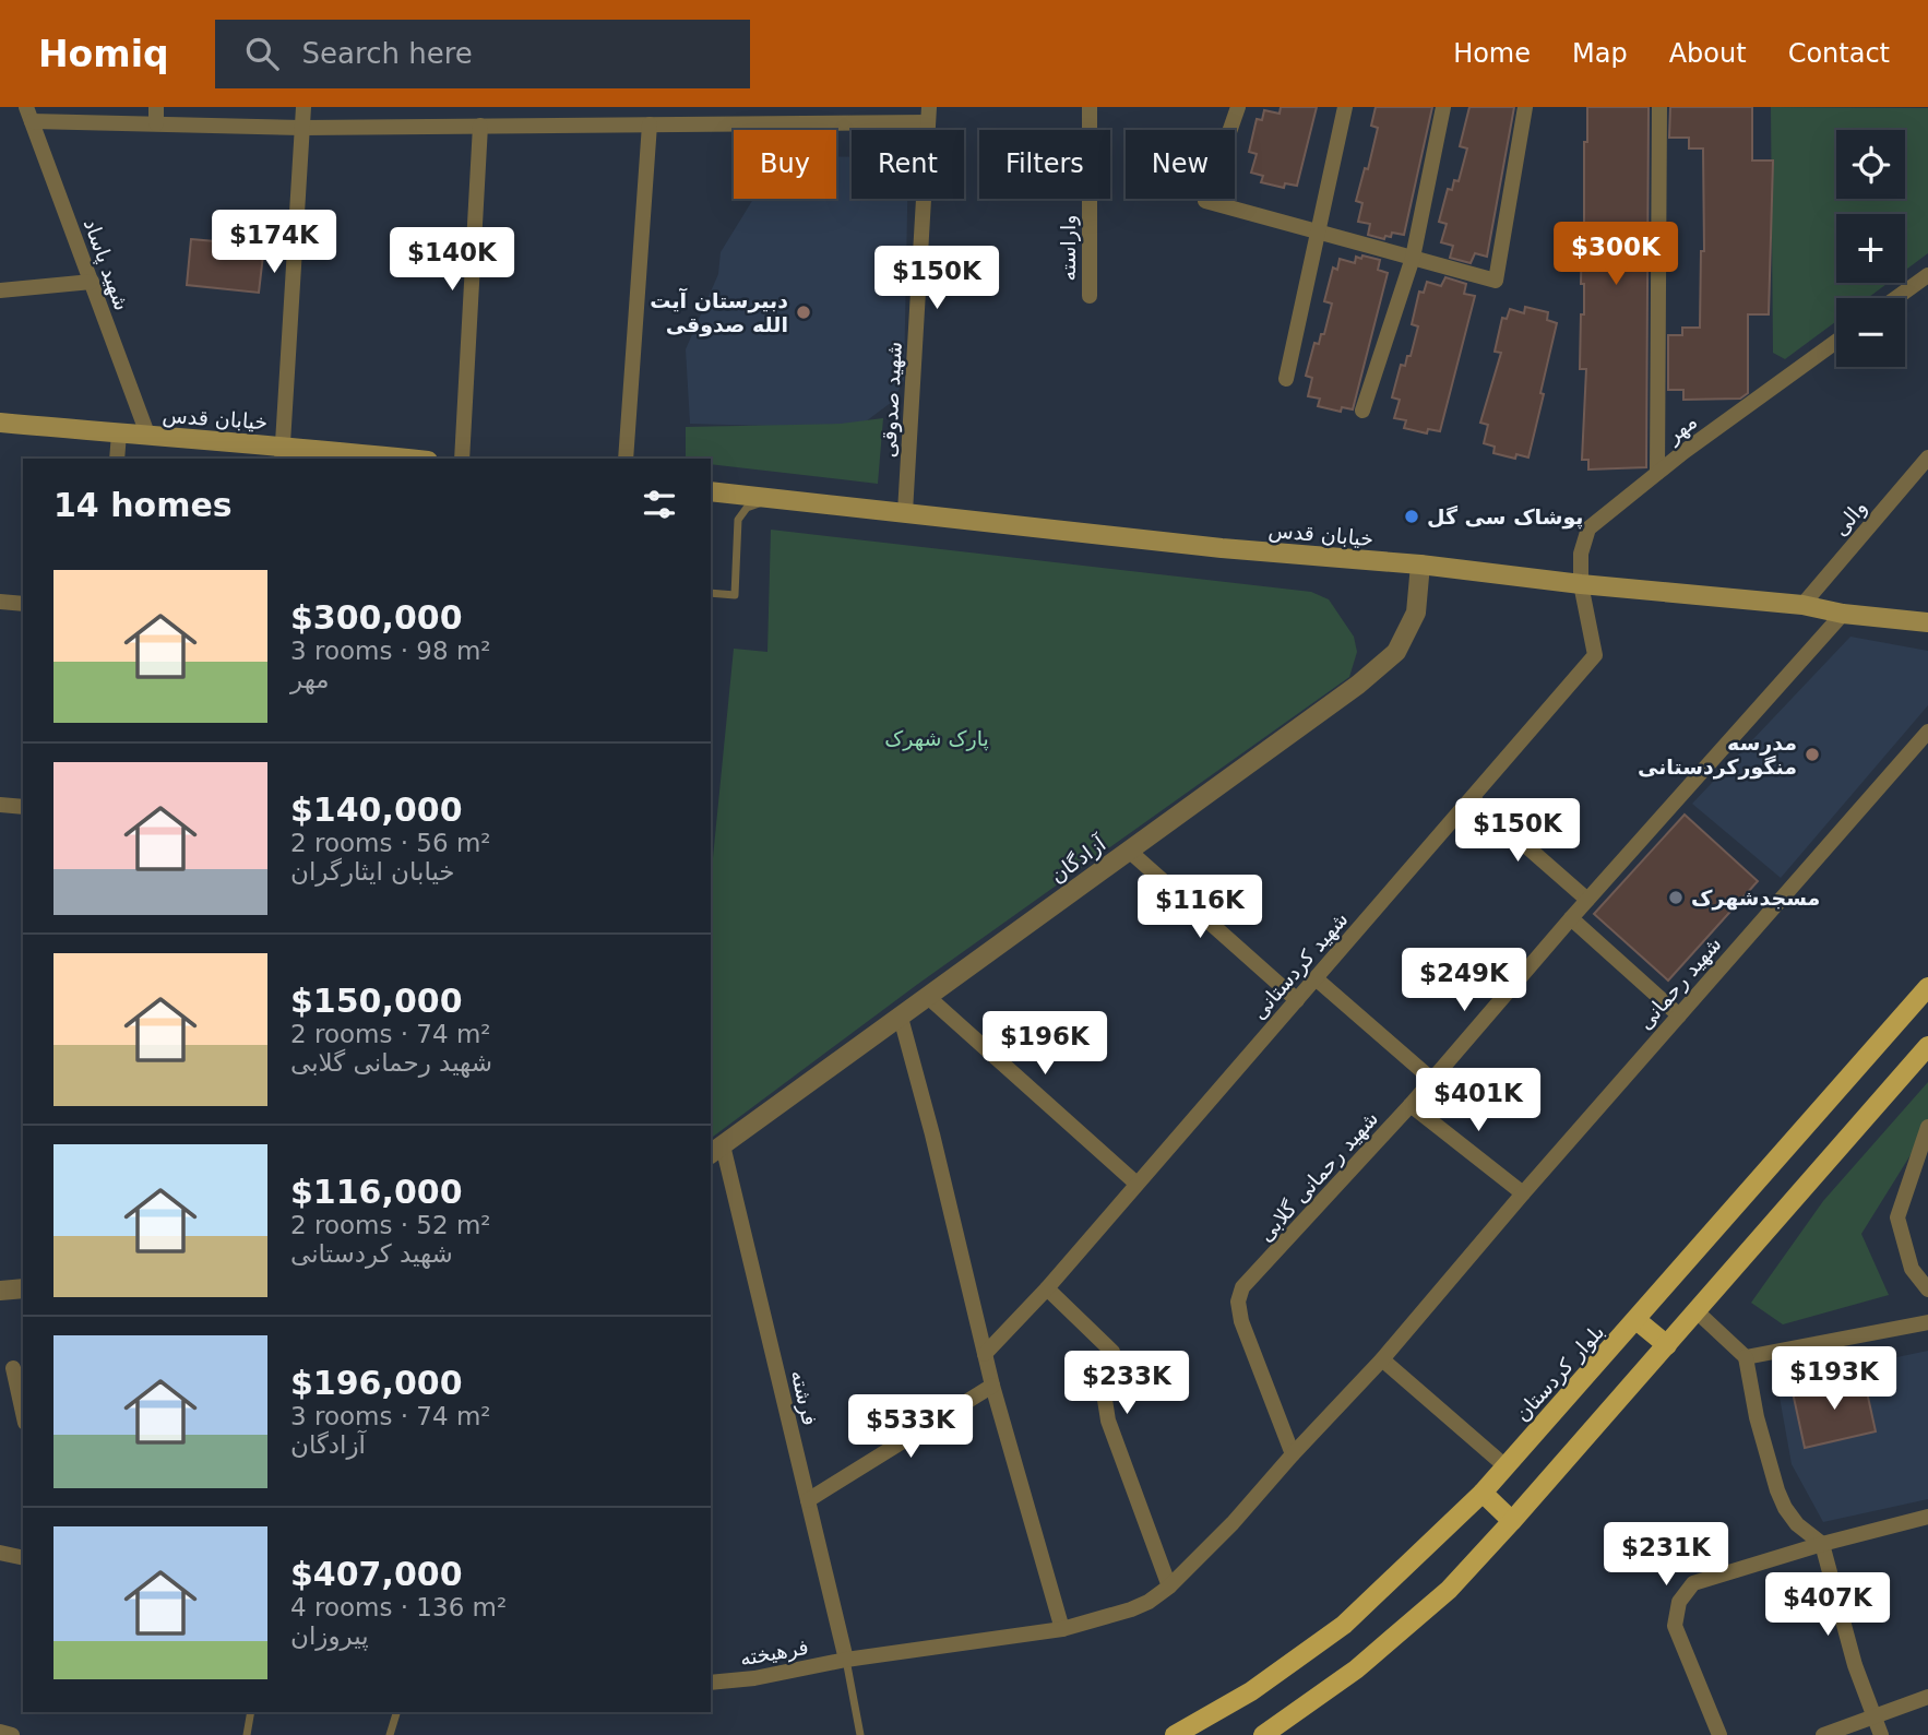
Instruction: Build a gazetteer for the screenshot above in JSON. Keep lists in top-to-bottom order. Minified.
{"streets":{"main road":["خیابان قدس","بلوار کردستان"],"street":["واراسته","شهید پاساد","شهید صدوقی","مهر","والی","آزادگان","شهید کردستانی","شهید رحمانی","شهید رحمانی گلابی","فرشته","فرهیخته"]},"crossings":[["شهید پاساد","خیابان قدس"],["شهید صدوقی","خیابان قدس"],["خیابان قدس","مهر"],["خیابان قدس","والی"],["خیابان قدس","آزادگان"],["خیابان قدس","شهید کردستانی"],["خیابان قدس","شهید رحمانی گلابی"],["مهر","شهید کردستانی"],["آزادگان","فرشته"],["شهید رحمانی","شهید رحمانی گلابی"],["شهید رحمانی","فرهیخته"],["شهید رحمانی گلابی","فرهیخته"],["فرشته","فرهیخته"]],"parks":["پارک شهرک"],"places":["دبیرستان آیت الله صدوقی","پوشاک سی گل","مدرسه منگورکردستانی","مسجدشهرک"],"page":{"header":"Homiq","search":"Search here","nav":["Home","Map","About","Contact"],"map_buttons":["+","−"],"chip":["Buy","Rent","Filters","New"],"price":["$174K","$300K","$140K","$150K","$150K","$116K","$249K","$196K","$401K","$193K","$233K","$533K","$231K","$407K"],"heading":"14 homes","list":[{"name":"$300,000","note":"3 rooms · 98 m² · مهر"},{"name":"$140,000","note":"2 rooms · 56 m² · خیابان ایثارگران"},{"name":"$150,000","note":"2 rooms · 74 m² · شهید رحمانی گلابی"},{"name":"$116,000","note":"2 rooms · 52 m² · شهید کردستانی"},{"name":"$196,000","note":"3 rooms · 74 m² · آزادگان"},{"name":"$407,000","note":"4 rooms · 136 m² · پیروزان"}]}}
